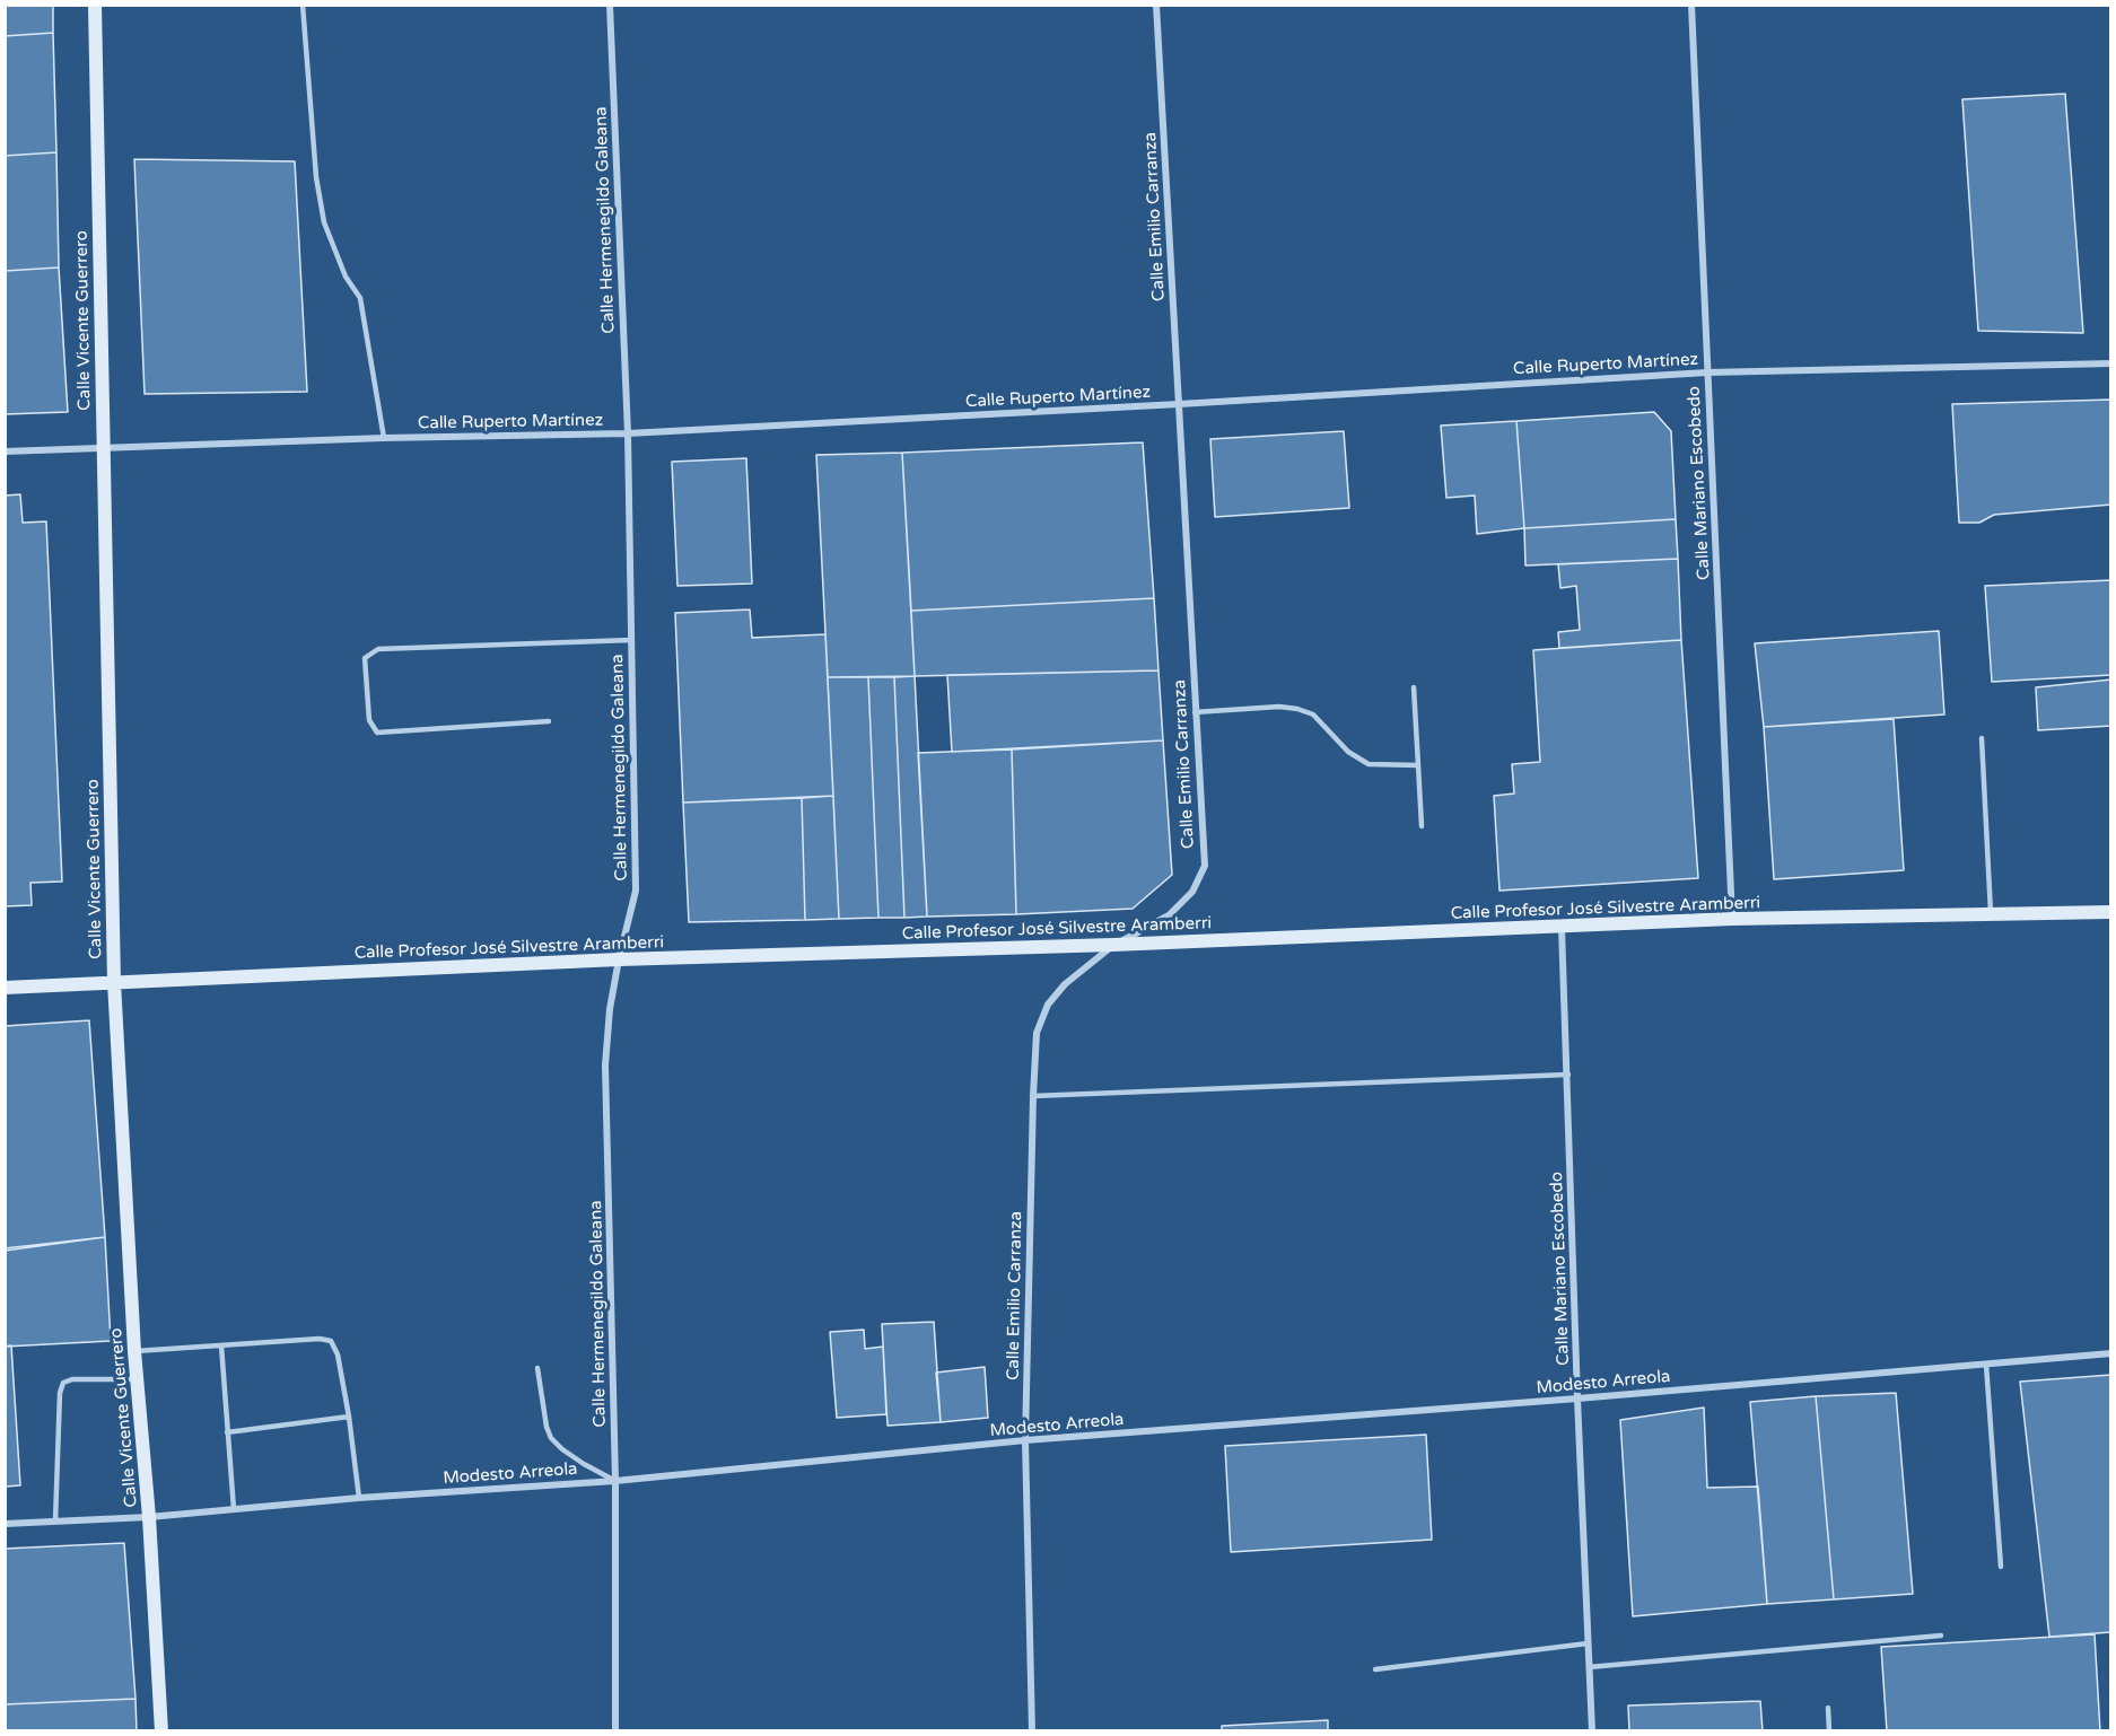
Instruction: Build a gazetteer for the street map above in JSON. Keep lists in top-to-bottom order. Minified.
{"streets":{"main road":["Calle Vicente Guerrero","Calle Profesor José Silvestre Aramberri"],"street":["Calle Emilio Carranza","Calle Hermenegildo Galeana","Calle Ruperto Martínez","Calle Mariano Escobedo","Modesto Arreola"]},"crossings":[["Calle Emilio Carranza","Calle Ruperto Martínez"],["Calle Emilio Carranza","Calle Profesor José Silvestre Aramberri"],["Calle Emilio Carranza","Modesto Arreola"],["Calle Hermenegildo Galeana","Calle Ruperto Martínez"],["Calle Hermenegildo Galeana","Calle Profesor José Silvestre Aramberri"],["Calle Hermenegildo Galeana","Modesto Arreola"],["Calle Vicente Guerrero","Calle Ruperto Martínez"],["Calle Vicente Guerrero","Calle Profesor José Silvestre Aramberri"],["Calle Vicente Guerrero","Modesto Arreola"],["Calle Ruperto Martínez","Calle Mariano Escobedo"],["Calle Mariano Escobedo","Calle Profesor José Silvestre Aramberri"],["Calle Mariano Escobedo","Modesto Arreola"]]}
